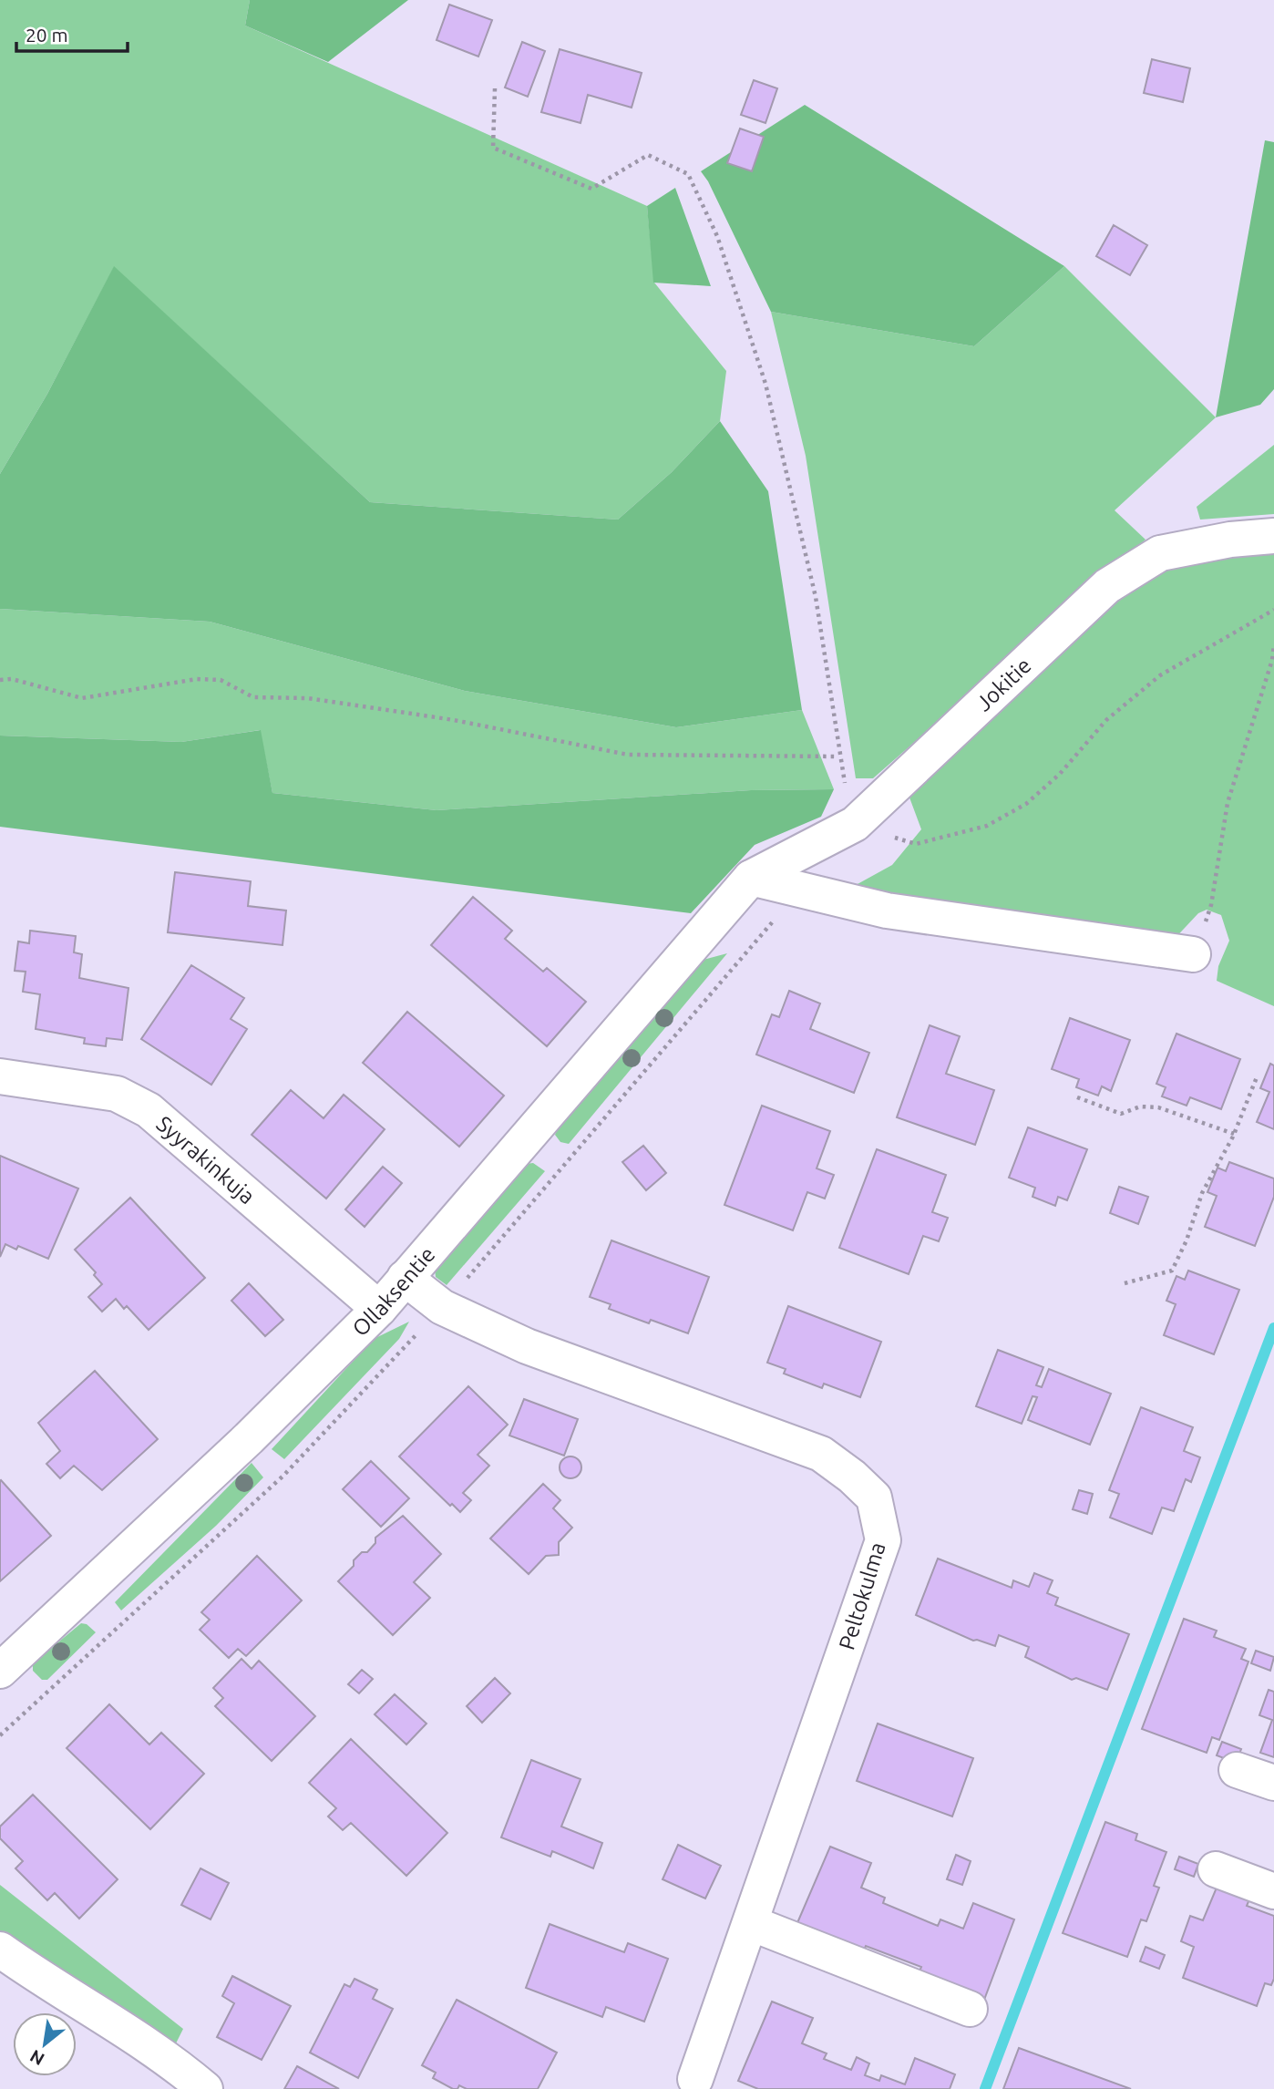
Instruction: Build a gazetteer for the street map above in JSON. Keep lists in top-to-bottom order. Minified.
{"streets":{"street":["Jokitie","Syyrakinkuja","Ollaksentie","Peltokulma"]},"crossings":[["Jokitie","Ollaksentie"],["Syyrakinkuja","Ollaksentie"],["Ollaksentie","Peltokulma"]],"scale_bar":"20 m","north":"bottom left"}
